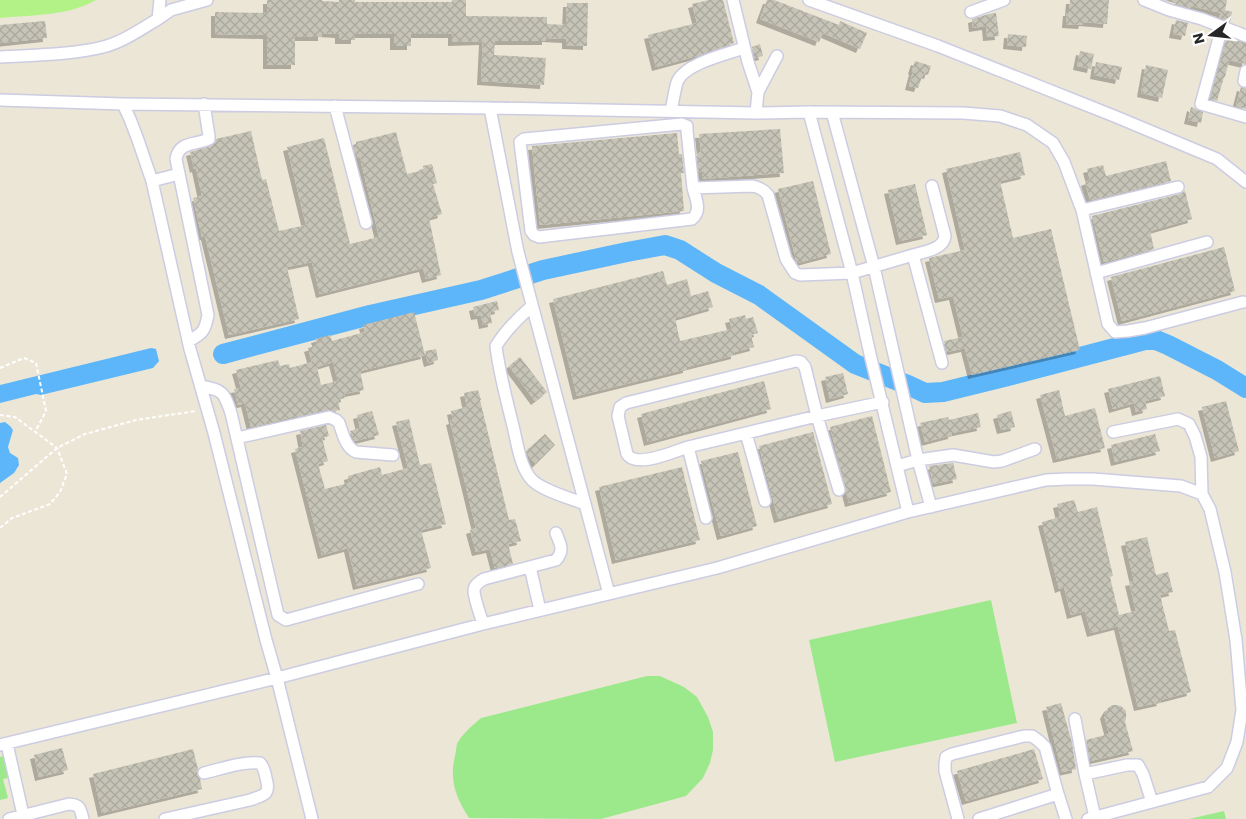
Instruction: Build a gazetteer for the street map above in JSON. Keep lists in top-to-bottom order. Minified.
{"north":"left"}
